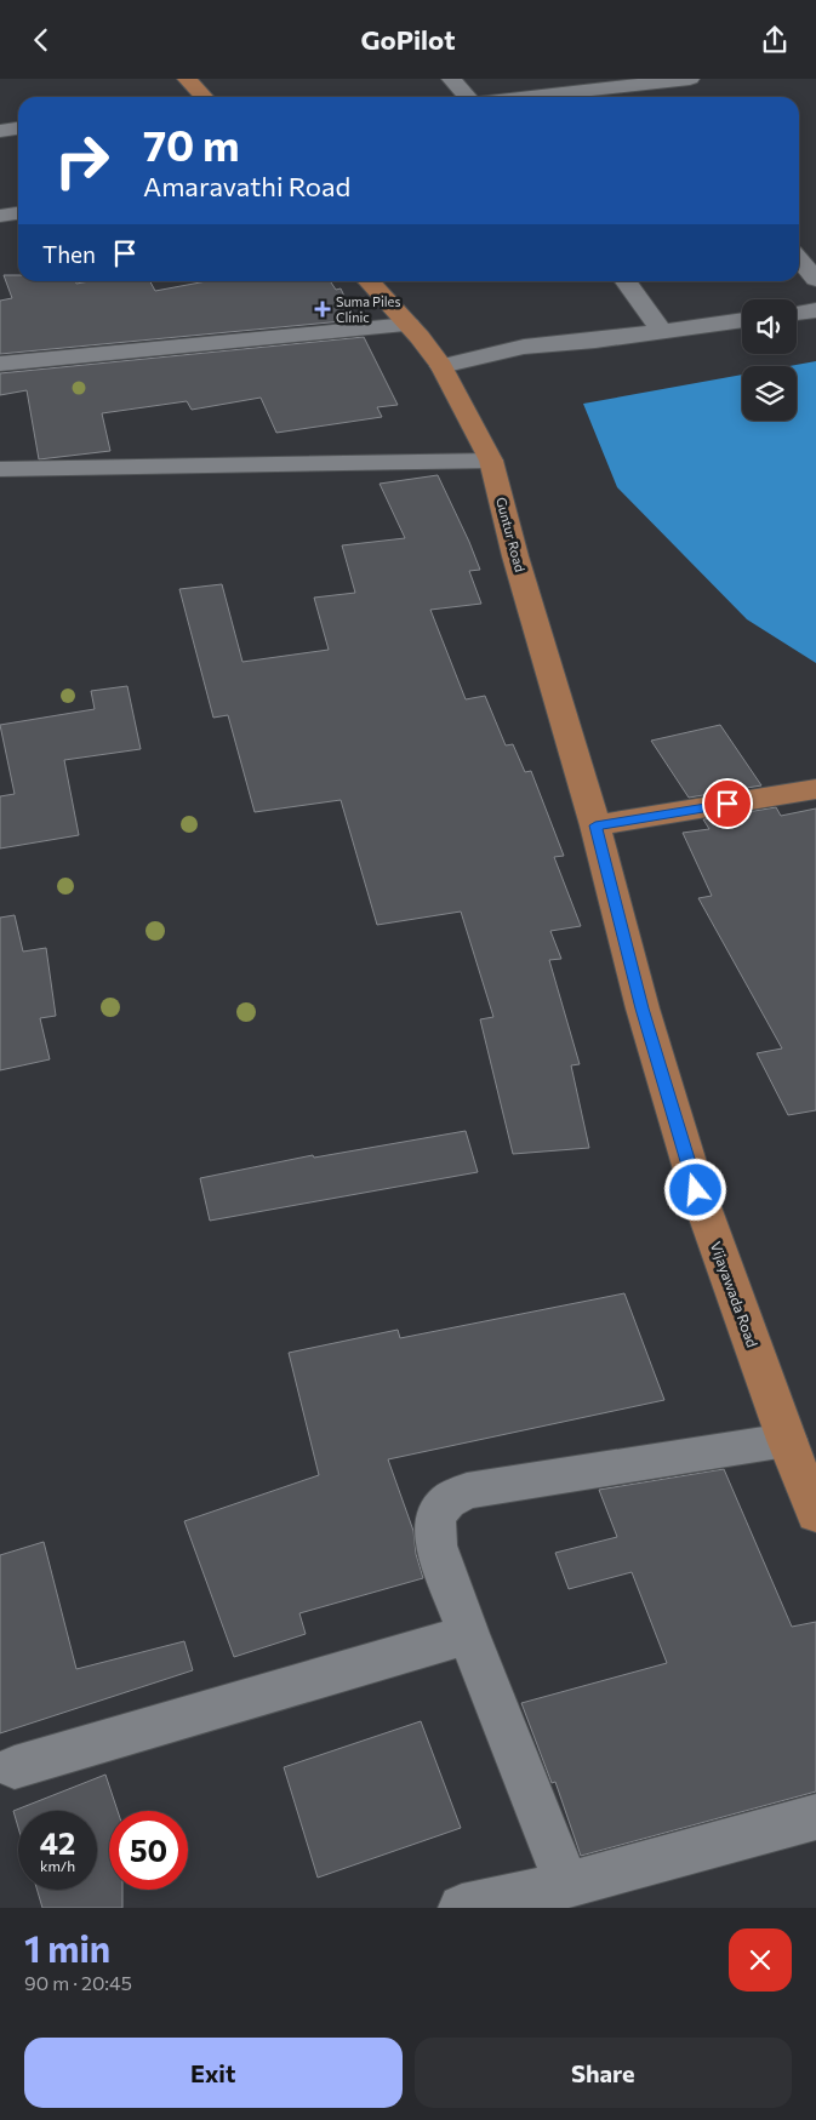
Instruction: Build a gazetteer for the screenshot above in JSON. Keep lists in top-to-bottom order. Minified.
{"streets":{"main road":["Guntur Road","Vijayawada Road"]},"crossings":[["Guntur Road","Vijayawada Road"]],"places":{"health":["Suma Piles Clinic"]},"page":{"header":"GoPilot","turn":["70 m","Amaravathi Road"],"then":"Then","speed":"42 km/h","limit":"50","heading":["1 min","90 m · 20:45"],"buttons":["Exit","Share"]}}
